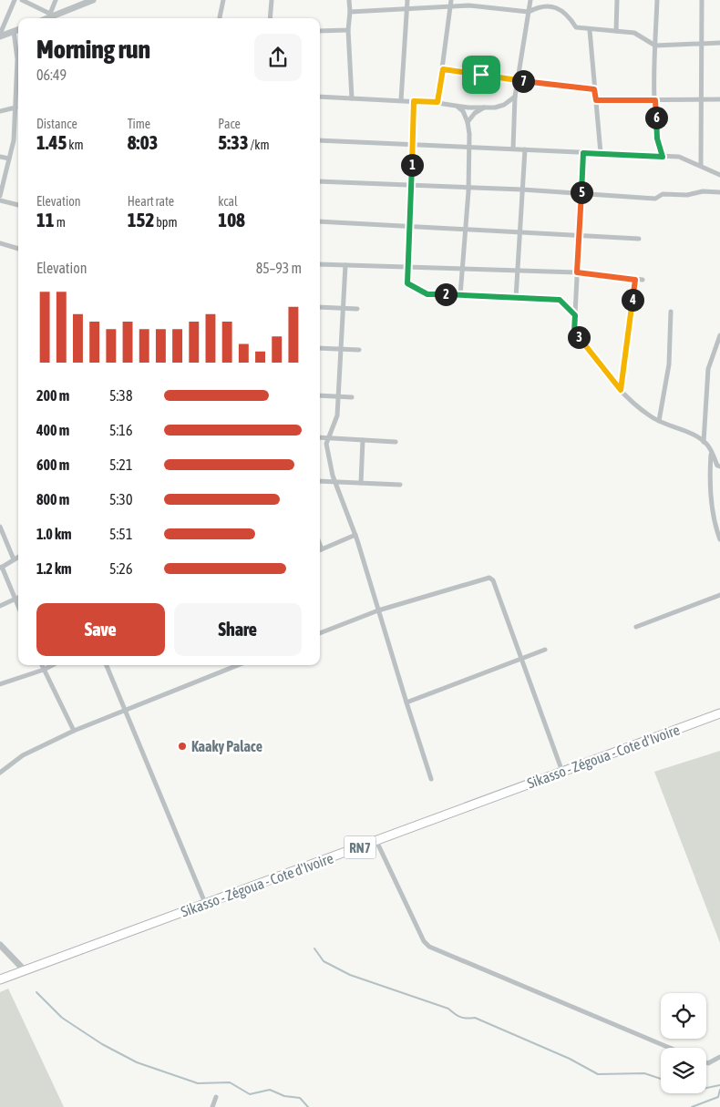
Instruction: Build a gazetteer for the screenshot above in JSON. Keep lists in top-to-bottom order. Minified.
{"streets":{"highway":["Sikasso - Zégoua - Cote d'Ivoire","RN7"]},"places":["Kaaky Palace"],"page":{"heading":["Morning run","06:49"],"pins":["7","6","1","5","2","4","3"],"stats":[["Distance","1.45 km"],["Time","8:03"],["Pace","5:33 /km"],["Elevation","11 m"],["Heart rate","152 bpm"],["kcal","108"]],"chart":["Elevation","85–93 m"],"list":[{"name":"200 m","note":"5:38"},{"name":"400 m","note":"5:16"},{"name":"600 m","note":"5:21"},{"name":"800 m","note":"5:30"},{"name":"1.0 km","note":"5:51"},{"name":"1.2 km","note":"5:26"}],"buttons":["Save","Share"]}}
